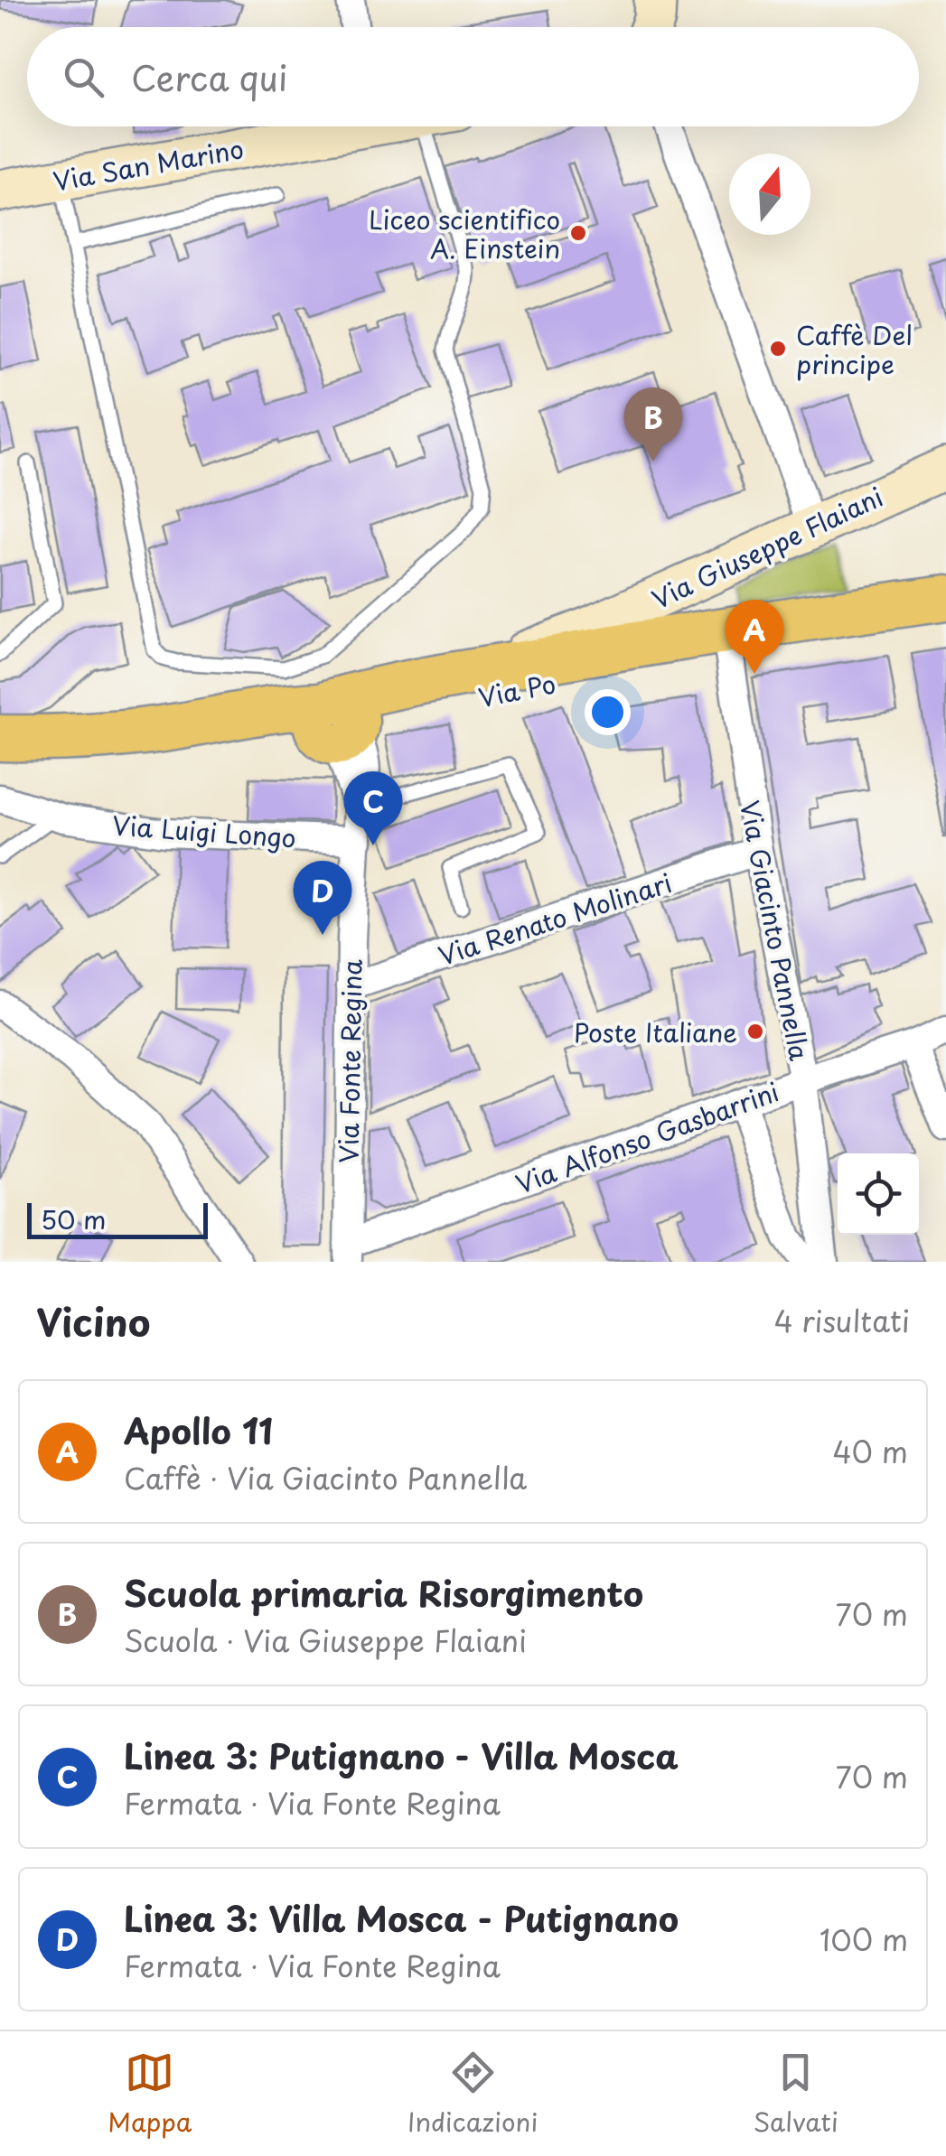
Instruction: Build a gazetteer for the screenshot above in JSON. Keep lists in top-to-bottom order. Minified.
{"streets":{"main road":["Via Po"],"street":["Via San Marino","Via Giuseppe Flaiani","Via Luigi Longo","Via Renato Molinari","Via Giacinto Pannella","Via Fonte Regina","Via Alfonso Gasbarrini"]},"crossings":[["Via Giuseppe Flaiani","Via Po"],["Via Po","Via Giacinto Pannella"],["Via Luigi Longo","Via Fonte Regina"],["Via Renato Molinari","Via Giacinto Pannella"],["Via Renato Molinari","Via Fonte Regina"],["Via Giacinto Pannella","Via Alfonso Gasbarrini"],["Via Fonte Regina","Via Alfonso Gasbarrini"]],"places":["Liceo scientifico A. Einstein","Caffè Del principe","Poste Italiane"],"scale_bar":"50 m","north":"top","page":{"search":"Cerca qui","pins":["B","A","C","D"],"scale":"50 m","heading":["Vicino","4 risultati"],"list":[{"mark":"A","name":"Apollo 11","note":"Caffè · Via Giacinto Pannella","value":"40 m"},{"mark":"B","name":"Scuola primaria Risorgimento","note":"Scuola · Via Giuseppe Flaiani","value":"70 m"},{"mark":"C","name":"Linea 3: Putignano - Villa Mosca","note":"Fermata · Via Fonte Regina","value":"70 m"},{"mark":"D","name":"Linea 3: Villa Mosca - Putignano","note":"Fermata · Via Fonte Regina","value":"100 m"}],"nav":["Mappa","Indicazioni","Salvati"]}}
